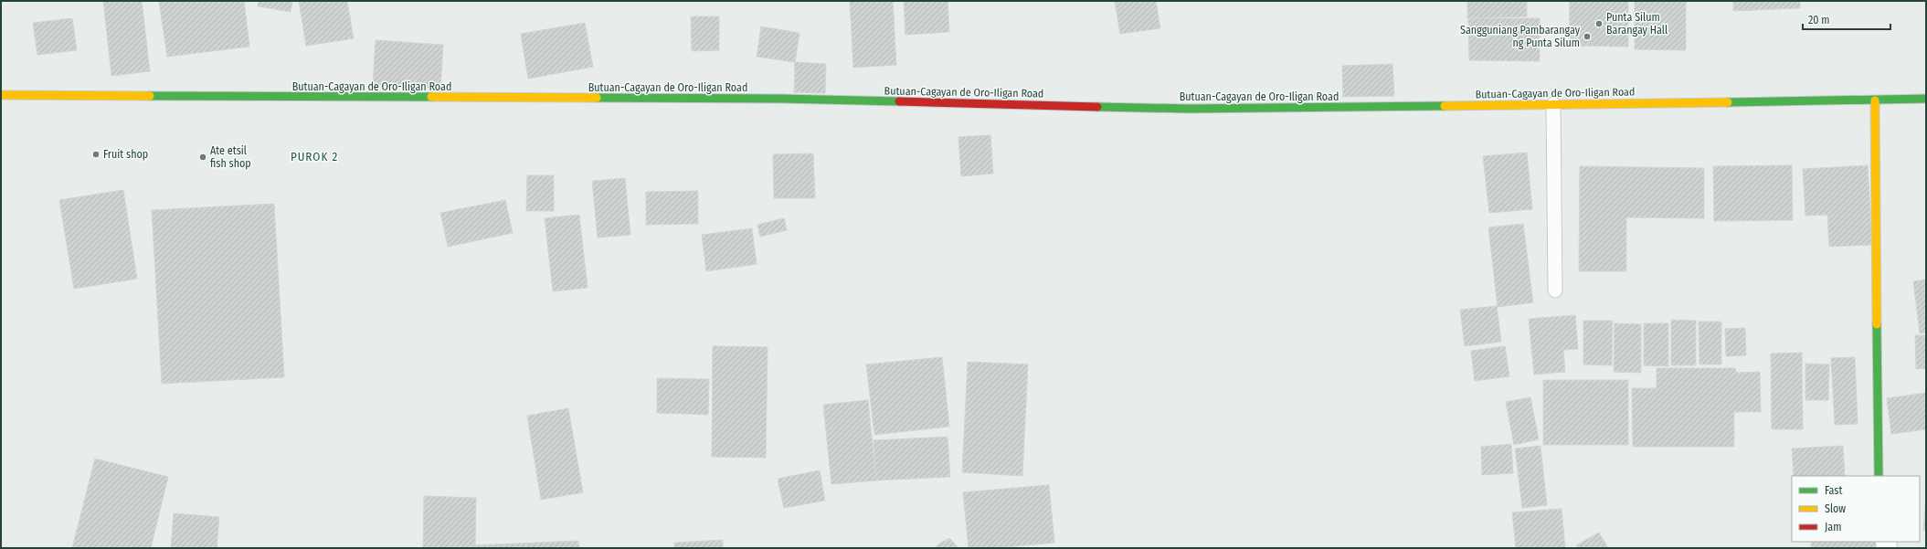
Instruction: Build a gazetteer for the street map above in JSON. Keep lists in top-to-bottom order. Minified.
{"streets":{"main road":["Butuan-Cagayan de Oro-Iligan Road"]},"districts":["PUROK 2"],"places":["Punta Silum Barangay Hall","Sangguniang Pambarangay ng Punta Silum","Fruit shop","Ate etsil fish shop"],"legend":["Fast","Slow","Jam"],"scale_bar":"20 m"}
